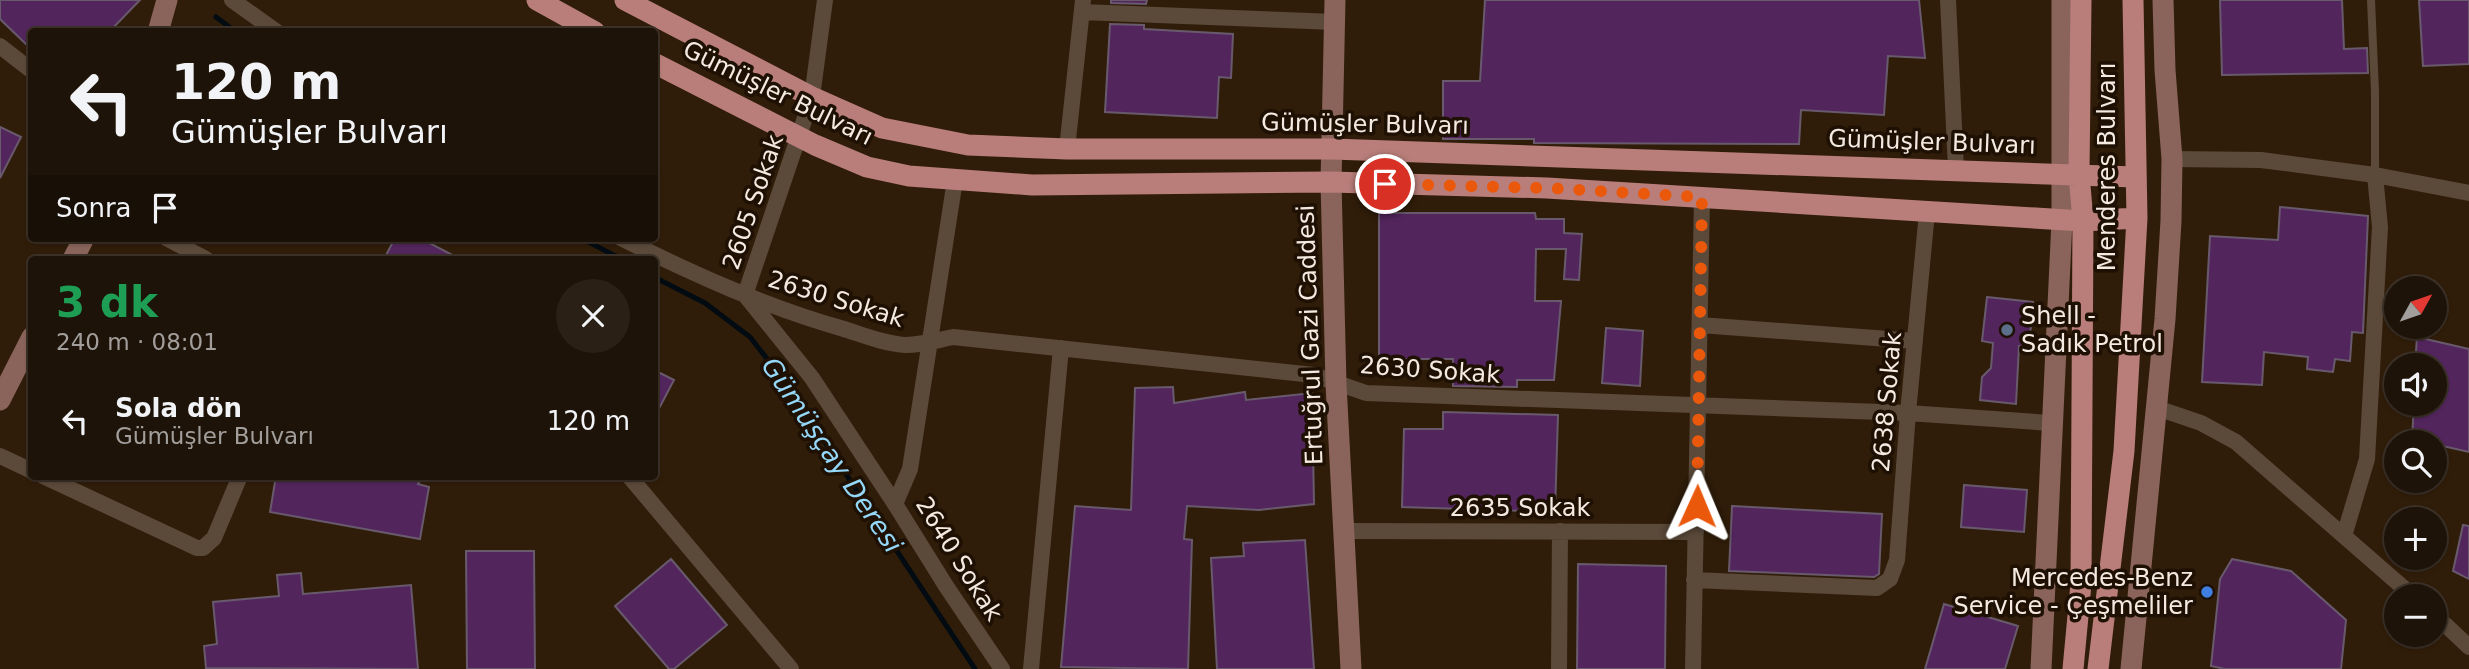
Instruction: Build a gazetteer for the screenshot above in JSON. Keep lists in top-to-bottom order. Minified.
{"streets":{"main road":["Gümüşler Bulvarı","Menderes Bulvarı","Ertuğrul Gazi Caddesi"],"street":["2605 Sokak","2630 Sokak","2638 Sokak","2635 Sokak","2640 Sokak"]},"crossings":[["Gümüşler Bulvarı","Menderes Bulvarı"],["Gümüşler Bulvarı","2605 Sokak"],["Gümüşler Bulvarı","Ertuğrul Gazi Caddesi"],["Gümüşler Bulvarı","2638 Sokak"],["Gümüşler Bulvarı","2640 Sokak"],["2605 Sokak","2630 Sokak"],["2630 Sokak","Ertuğrul Gazi Caddesi"],["2630 Sokak","2638 Sokak"],["2630 Sokak","2640 Sokak"],["Ertuğrul Gazi Caddesi","2635 Sokak"]],"water":["Gümüşçay Deresi"],"places":["Shell - Sadık Petrol","Mercedes-Benz Service - Çeşmeliler"],"north":"top right","page":{"turn":["120 m","Gümüşler Bulvarı"],"then":"Sonra","heading":["3 dk","240 m · 08:01"],"map_buttons":["+","−"],"list":[{"name":"Sola dön","note":"Gümüşler Bulvarı","value":"120 m"}]}}
